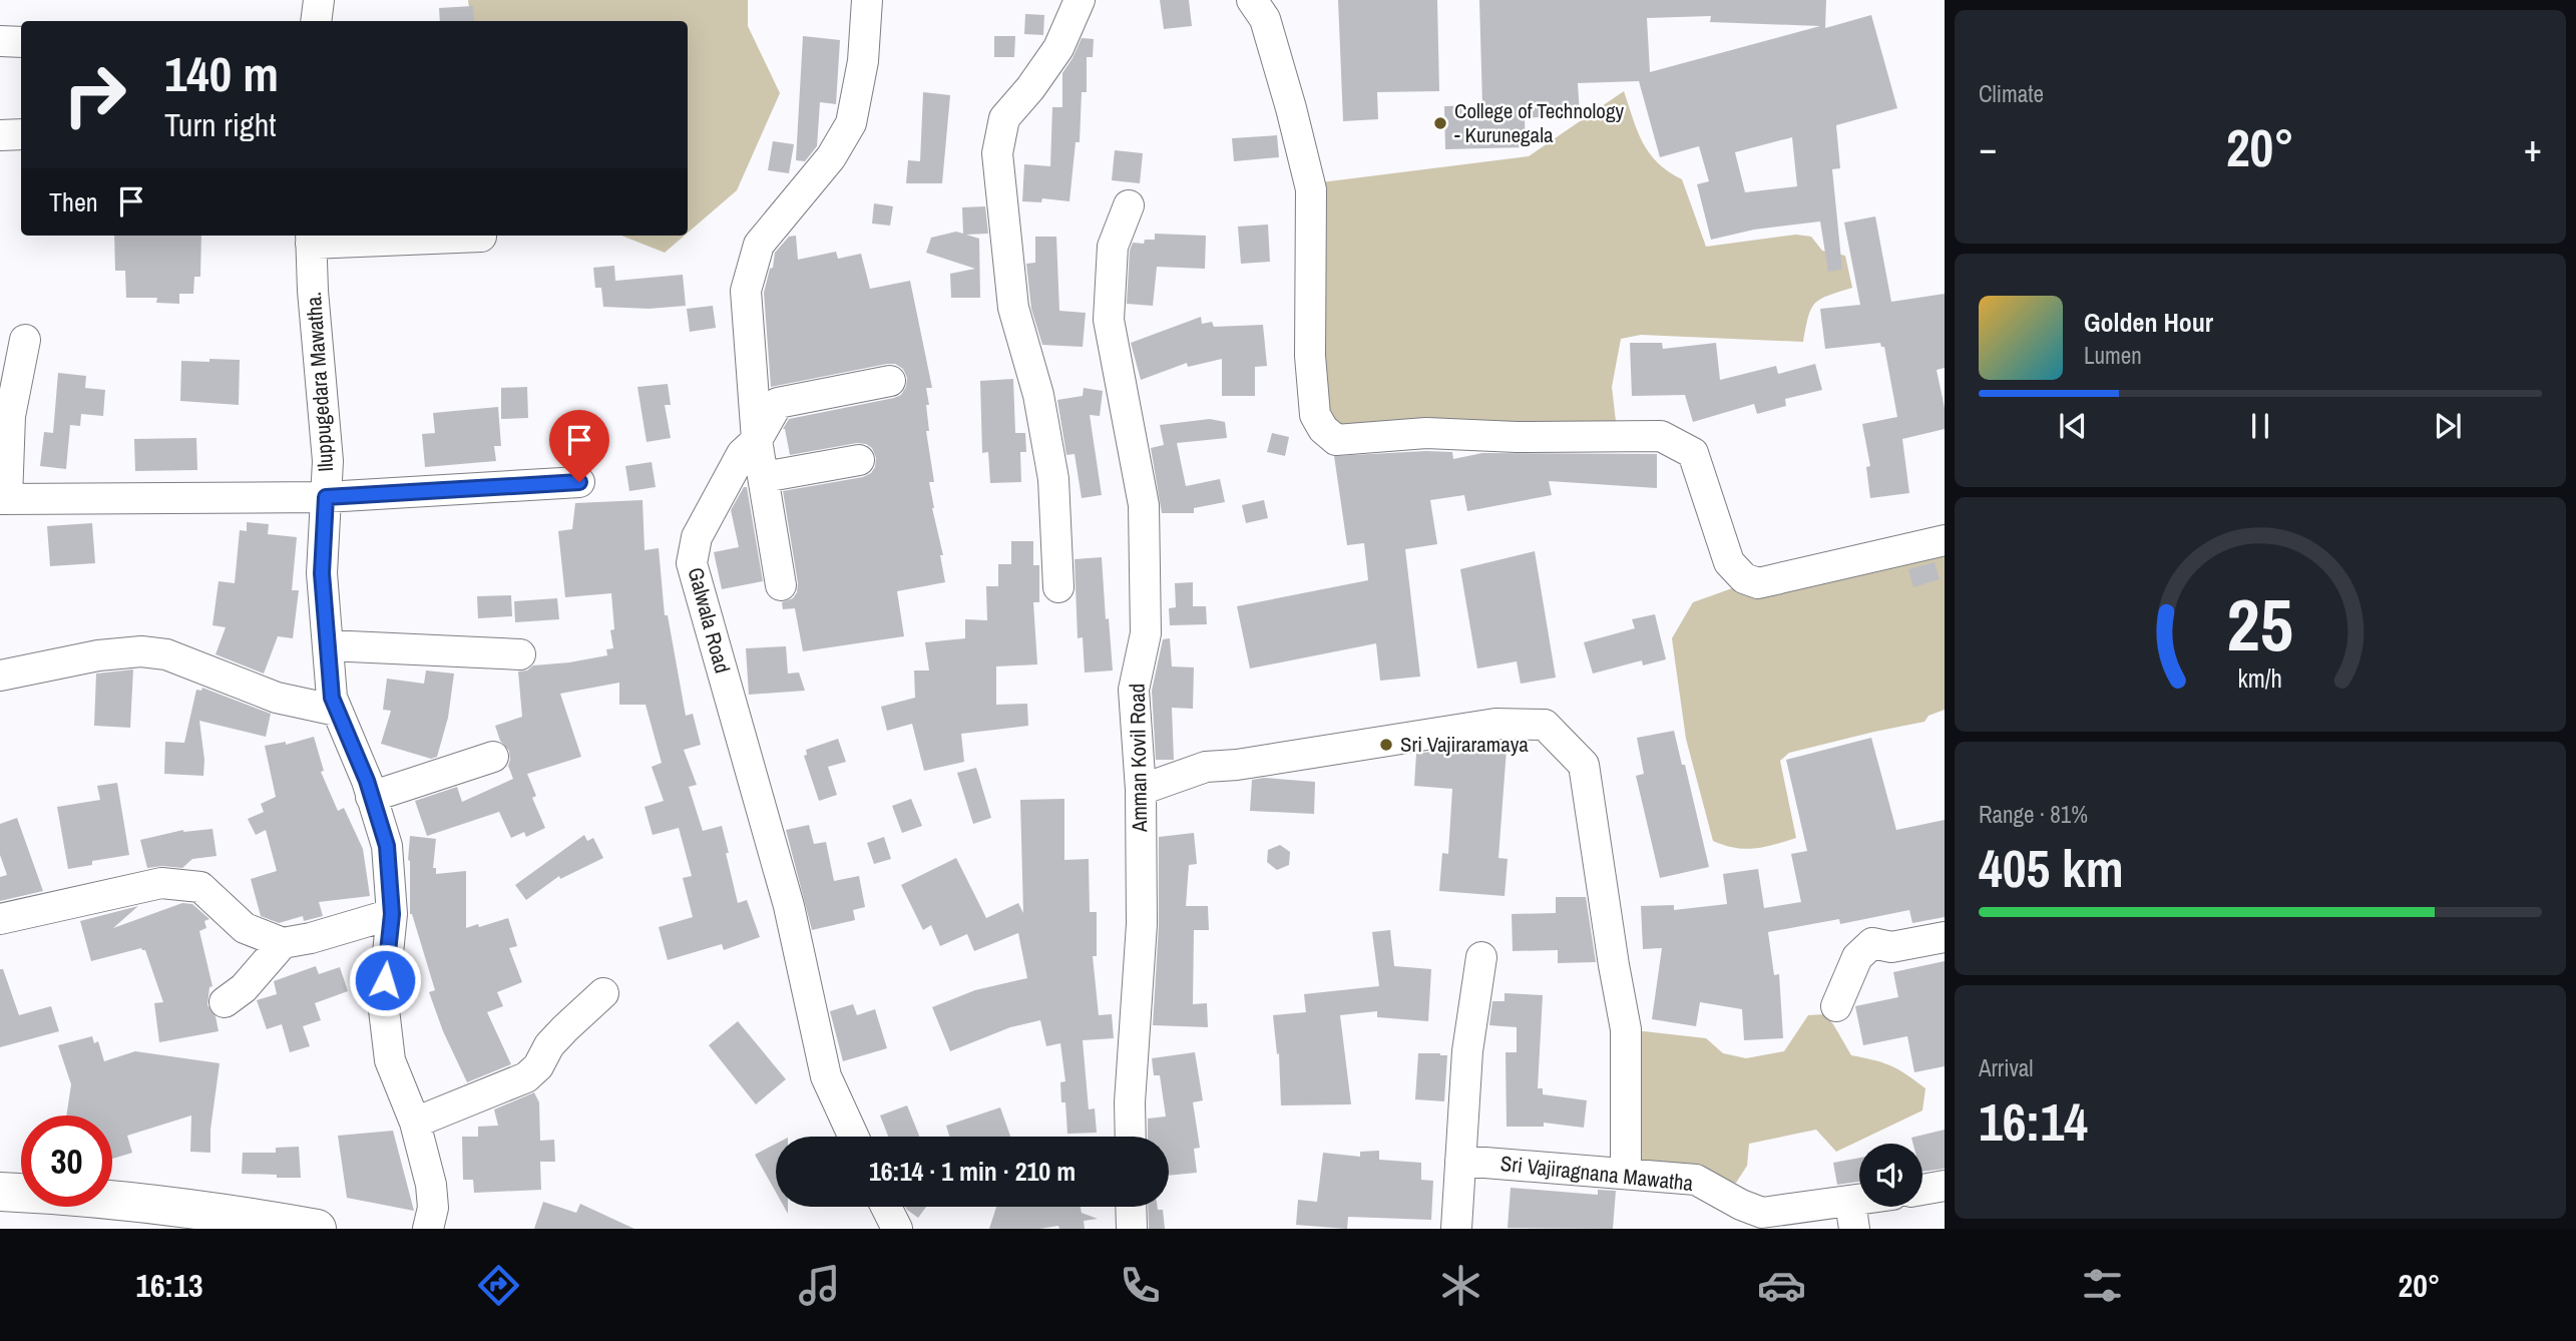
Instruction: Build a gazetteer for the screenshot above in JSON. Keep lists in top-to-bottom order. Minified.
{"streets":{"street":["Iluppugedara Mawatha.","Galwala Road","Amman Kovil Road","Sri Vajiragnana Mawatha"]},"places":["College of Technology - Kurunegala","Sri Vajiraramaya"],"page":{"tile":["Climate",["Range · 81%","405 km"],["Arrival","16:14"]],"turn":["140 m","Turn right"],"heat":["−","20°","+"],"then":"Then","song":["Golden Hour","Lumen"],"limit":"30","trip":"16:14 · 1 min · 210 m","tabs":["16:13","20°"],"gauge":["25","km/h"]}}
